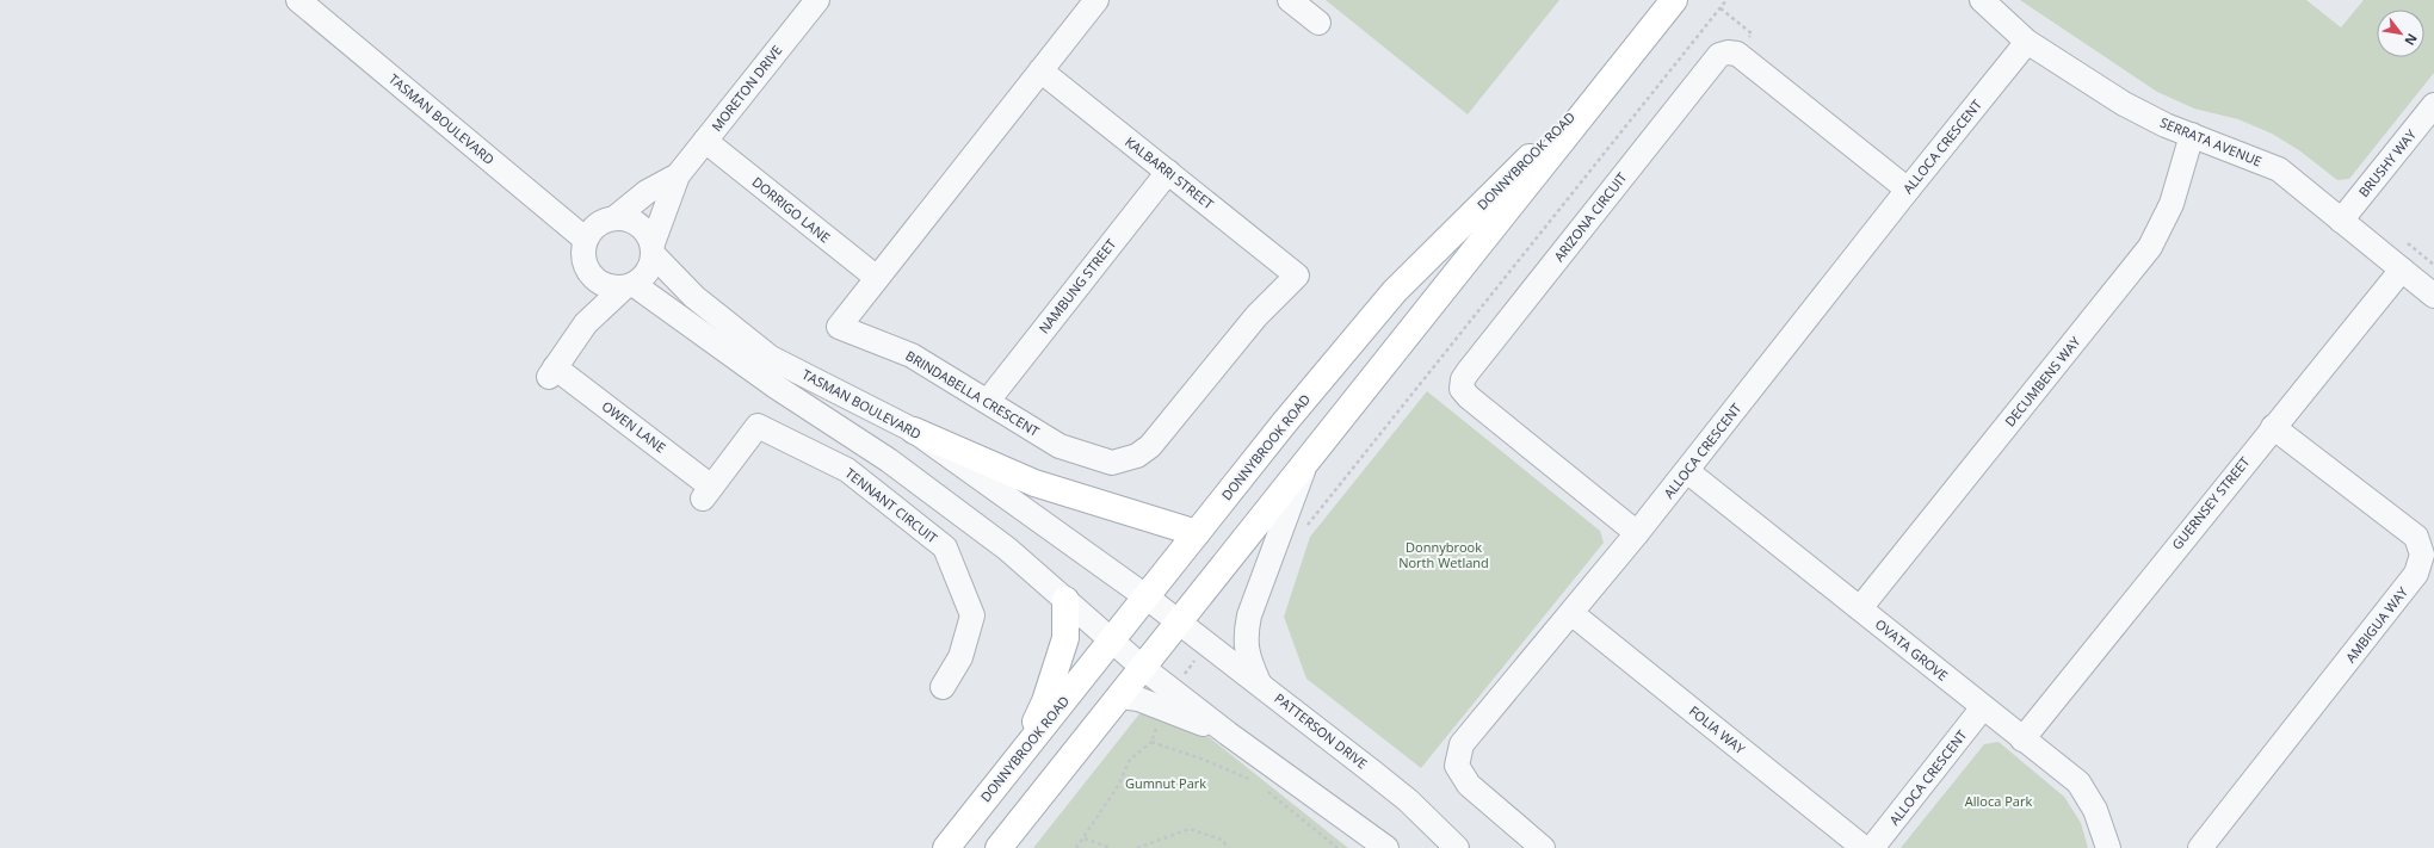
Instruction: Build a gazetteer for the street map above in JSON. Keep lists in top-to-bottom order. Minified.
{"streets":{"main road":["DONNYBROOK ROAD"],"street":["MORETON DRIVE","TASMAN BOULEVARD","SERRATA AVENUE","ALLOCA CRESCENT","BRUSHY WAY","KALBARRI STREET","DORRIGO LANE","ARIZONA CIRCUIT","NAMBUNG STREET","DECUMBENS WAY","BRINDABELLA CRESCENT","OWEN LANE","GUERNSEY STREET","TENNANT CIRCUIT","AMBIGUA WAY","OVATA GROVE","FOLIA WAY","PATTERSON DRIVE"]},"crossings":[["MORETON DRIVE","TASMAN BOULEVARD"],["MORETON DRIVE","DORRIGO LANE"],["TASMAN BOULEVARD","DONNYBROOK ROAD"],["TASMAN BOULEVARD","PATTERSON DRIVE"],["SERRATA AVENUE","ALLOCA CRESCENT"],["SERRATA AVENUE","BRUSHY WAY"],["SERRATA AVENUE","DECUMBENS WAY"],["SERRATA AVENUE","GUERNSEY STREET"],["ALLOCA CRESCENT","ARIZONA CIRCUIT"],["ALLOCA CRESCENT","OVATA GROVE"],["ALLOCA CRESCENT","FOLIA WAY"],["DONNYBROOK ROAD","PATTERSON DRIVE"],["KALBARRI STREET","NAMBUNG STREET"],["KALBARRI STREET","BRINDABELLA CRESCENT"],["DORRIGO LANE","BRINDABELLA CRESCENT"],["NAMBUNG STREET","BRINDABELLA CRESCENT"],["DECUMBENS WAY","OVATA GROVE"],["OWEN LANE","TENNANT CIRCUIT"],["GUERNSEY STREET","AMBIGUA WAY"],["GUERNSEY STREET","OVATA GROVE"]],"parks":["Donnybrook North Wetland","Gumnut Park","Alloca Park"],"north":"bottom right"}
